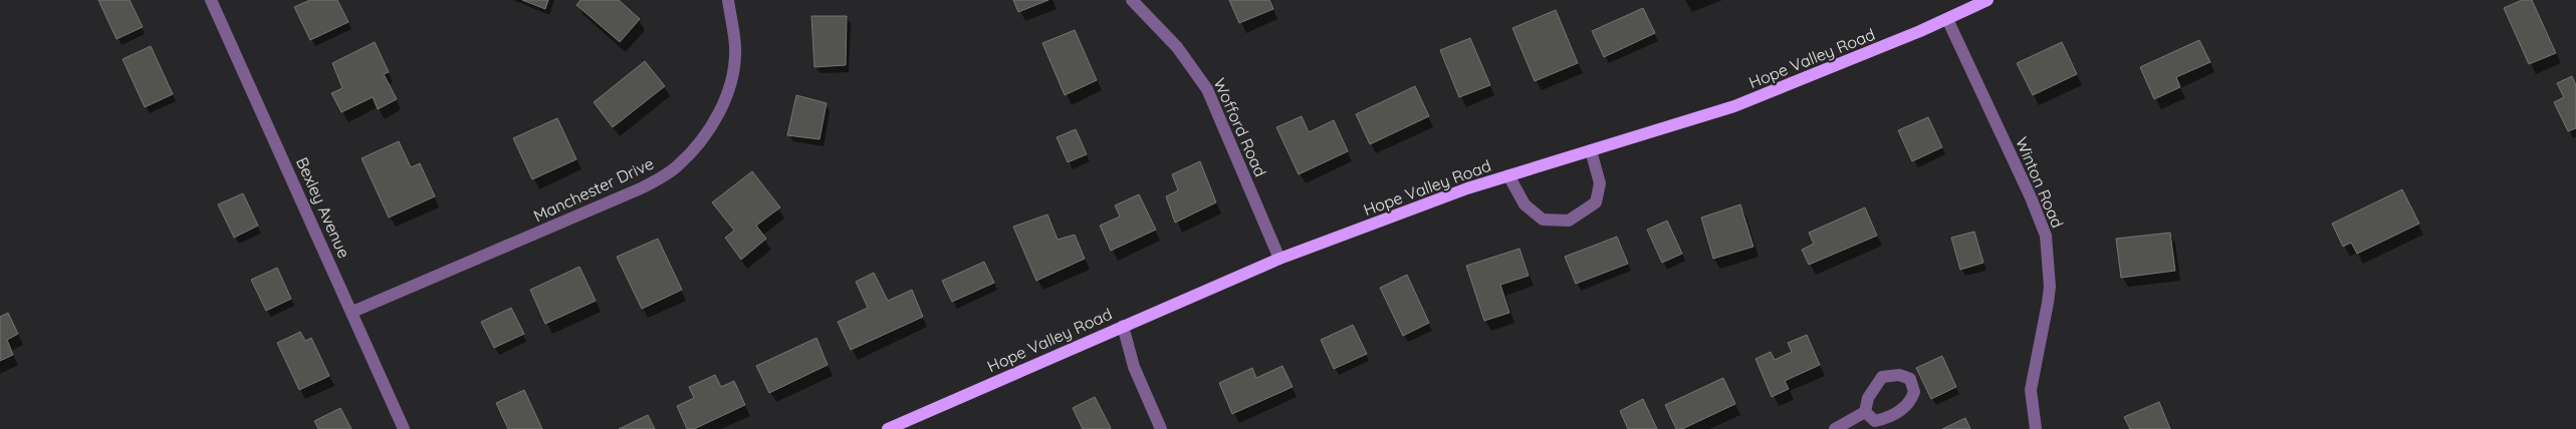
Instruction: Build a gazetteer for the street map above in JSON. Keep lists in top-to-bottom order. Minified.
{"streets":{"main road":["Hope Valley Road"],"street":["Wofford Road","Winton Road","Manchester Drive","Bexley Avenue"]},"crossings":[["Hope Valley Road","Wofford Road"],["Hope Valley Road","Winton Road"],["Manchester Drive","Bexley Avenue"]]}
